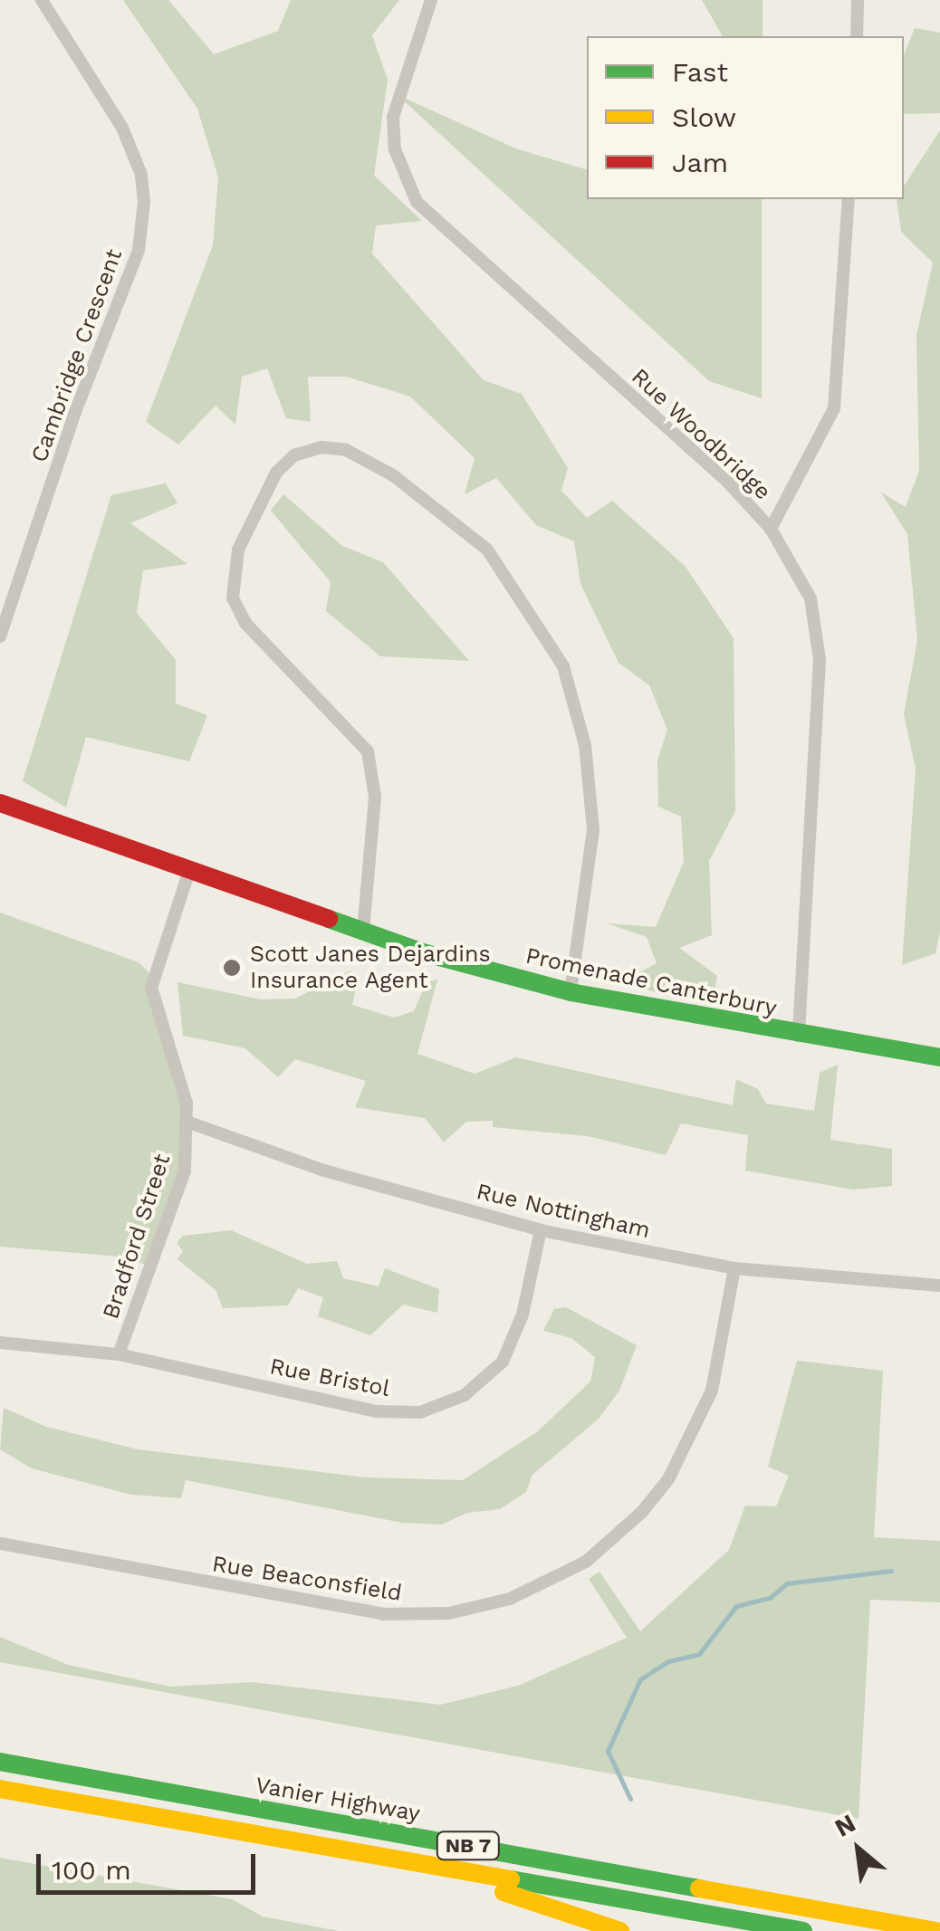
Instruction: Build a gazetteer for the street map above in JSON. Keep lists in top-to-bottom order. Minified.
{"streets":{"main road":["Promenade Canterbury","Vanier Highway","NB 7"],"street":["Cambridge Crescent","Rue Woodbridge","Rue Nottingham","Bradford Street","Rue Bristol","Rue Beaconsfield"]},"crossings":[["Rue Woodbridge","Promenade Canterbury"],["Promenade Canterbury","Bradford Street"],["Rue Nottingham","Bradford Street"],["Rue Nottingham","Rue Bristol"],["Rue Nottingham","Rue Beaconsfield"],["Bradford Street","Rue Bristol"]],"places":["Scott Janes Dejardins Insurance Agent"],"legend":["Fast","Slow","Jam"],"scale_bar":"100 m","north":"top left"}
